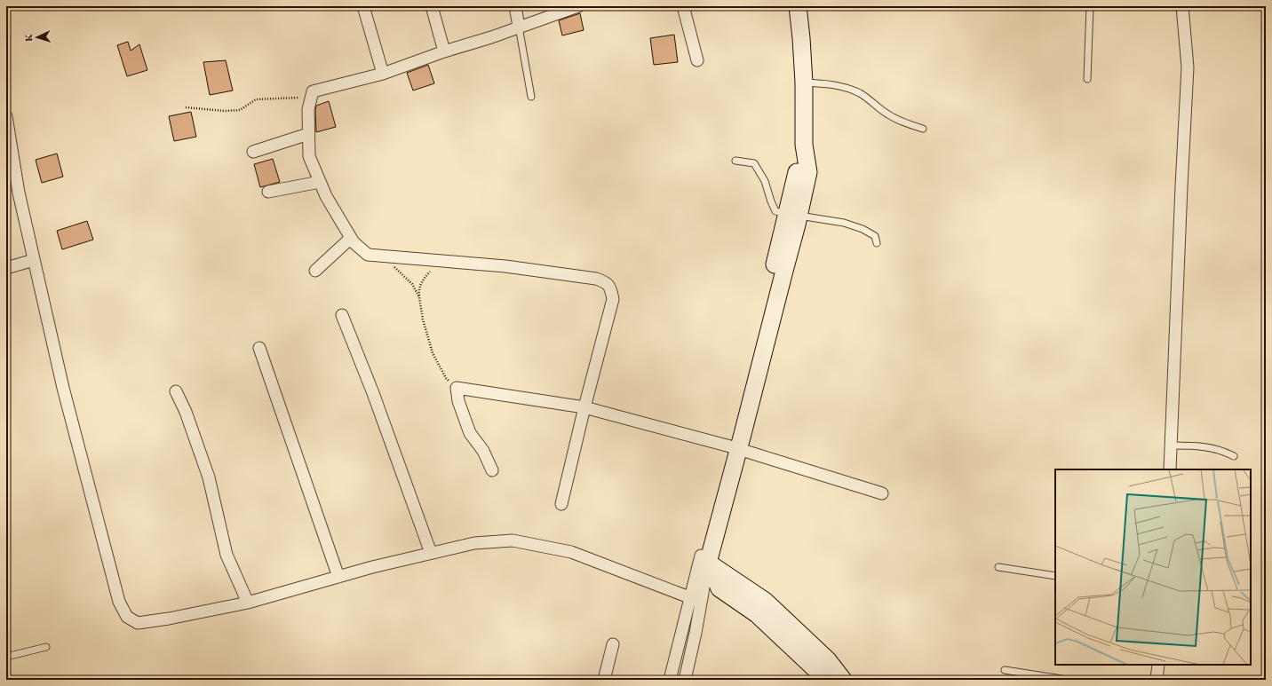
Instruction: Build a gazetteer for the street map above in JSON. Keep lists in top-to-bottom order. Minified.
{"north":"left"}
